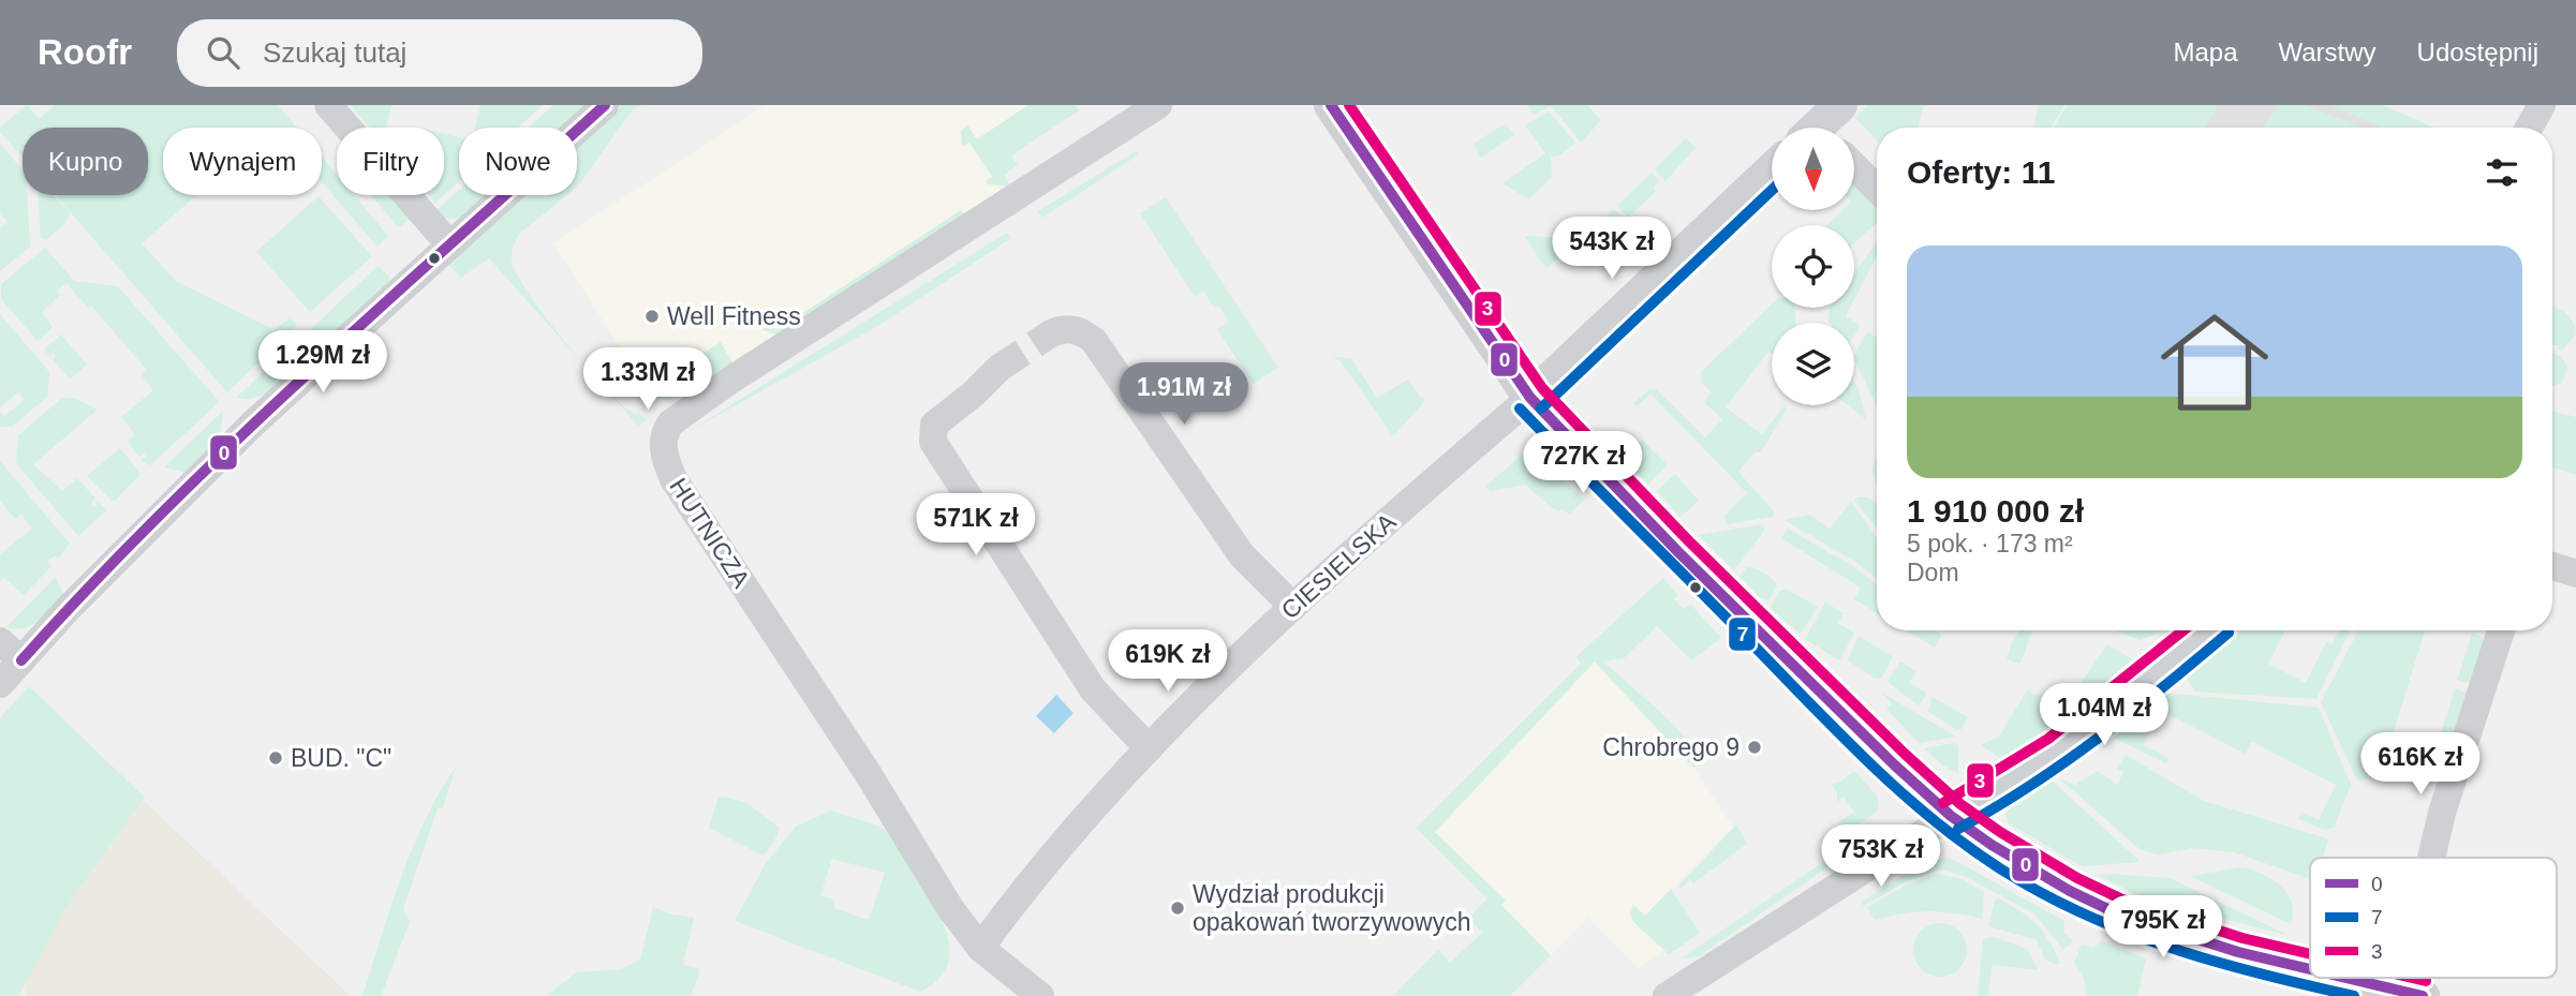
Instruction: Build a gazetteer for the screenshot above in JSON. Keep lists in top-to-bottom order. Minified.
{"streets":{"street":["HUTNICZA","CIESIELSKA"]},"crossings":[["HUTNICZA","CIESIELSKA"]],"places":["Well Fitness","Chrobrego 9","BUD. \"C\"","Wydział produkcji opakowań tworzywowych"],"lines":["transit line 0","transit line 3","transit line 7"],"legend":["0","7","3"],"north":"bottom","page":{"header":"Roofr","search":"Szukaj tutaj","nav":["Mapa","Warstwy","Udostępnij"],"chip":["Kupno","Wynajem","Filtry","Nowe"],"heading":"Oferty: 11","price":["543K zł","1.29M zł","1.33M zł","1.91M zł","727K zł","571K zł","619K zł","1.04M zł","616K zł","753K zł","795K zł"],"list":[{"name":"1 910 000 zł","note":"5 pok. · 173 m² · Dom"}]}}
